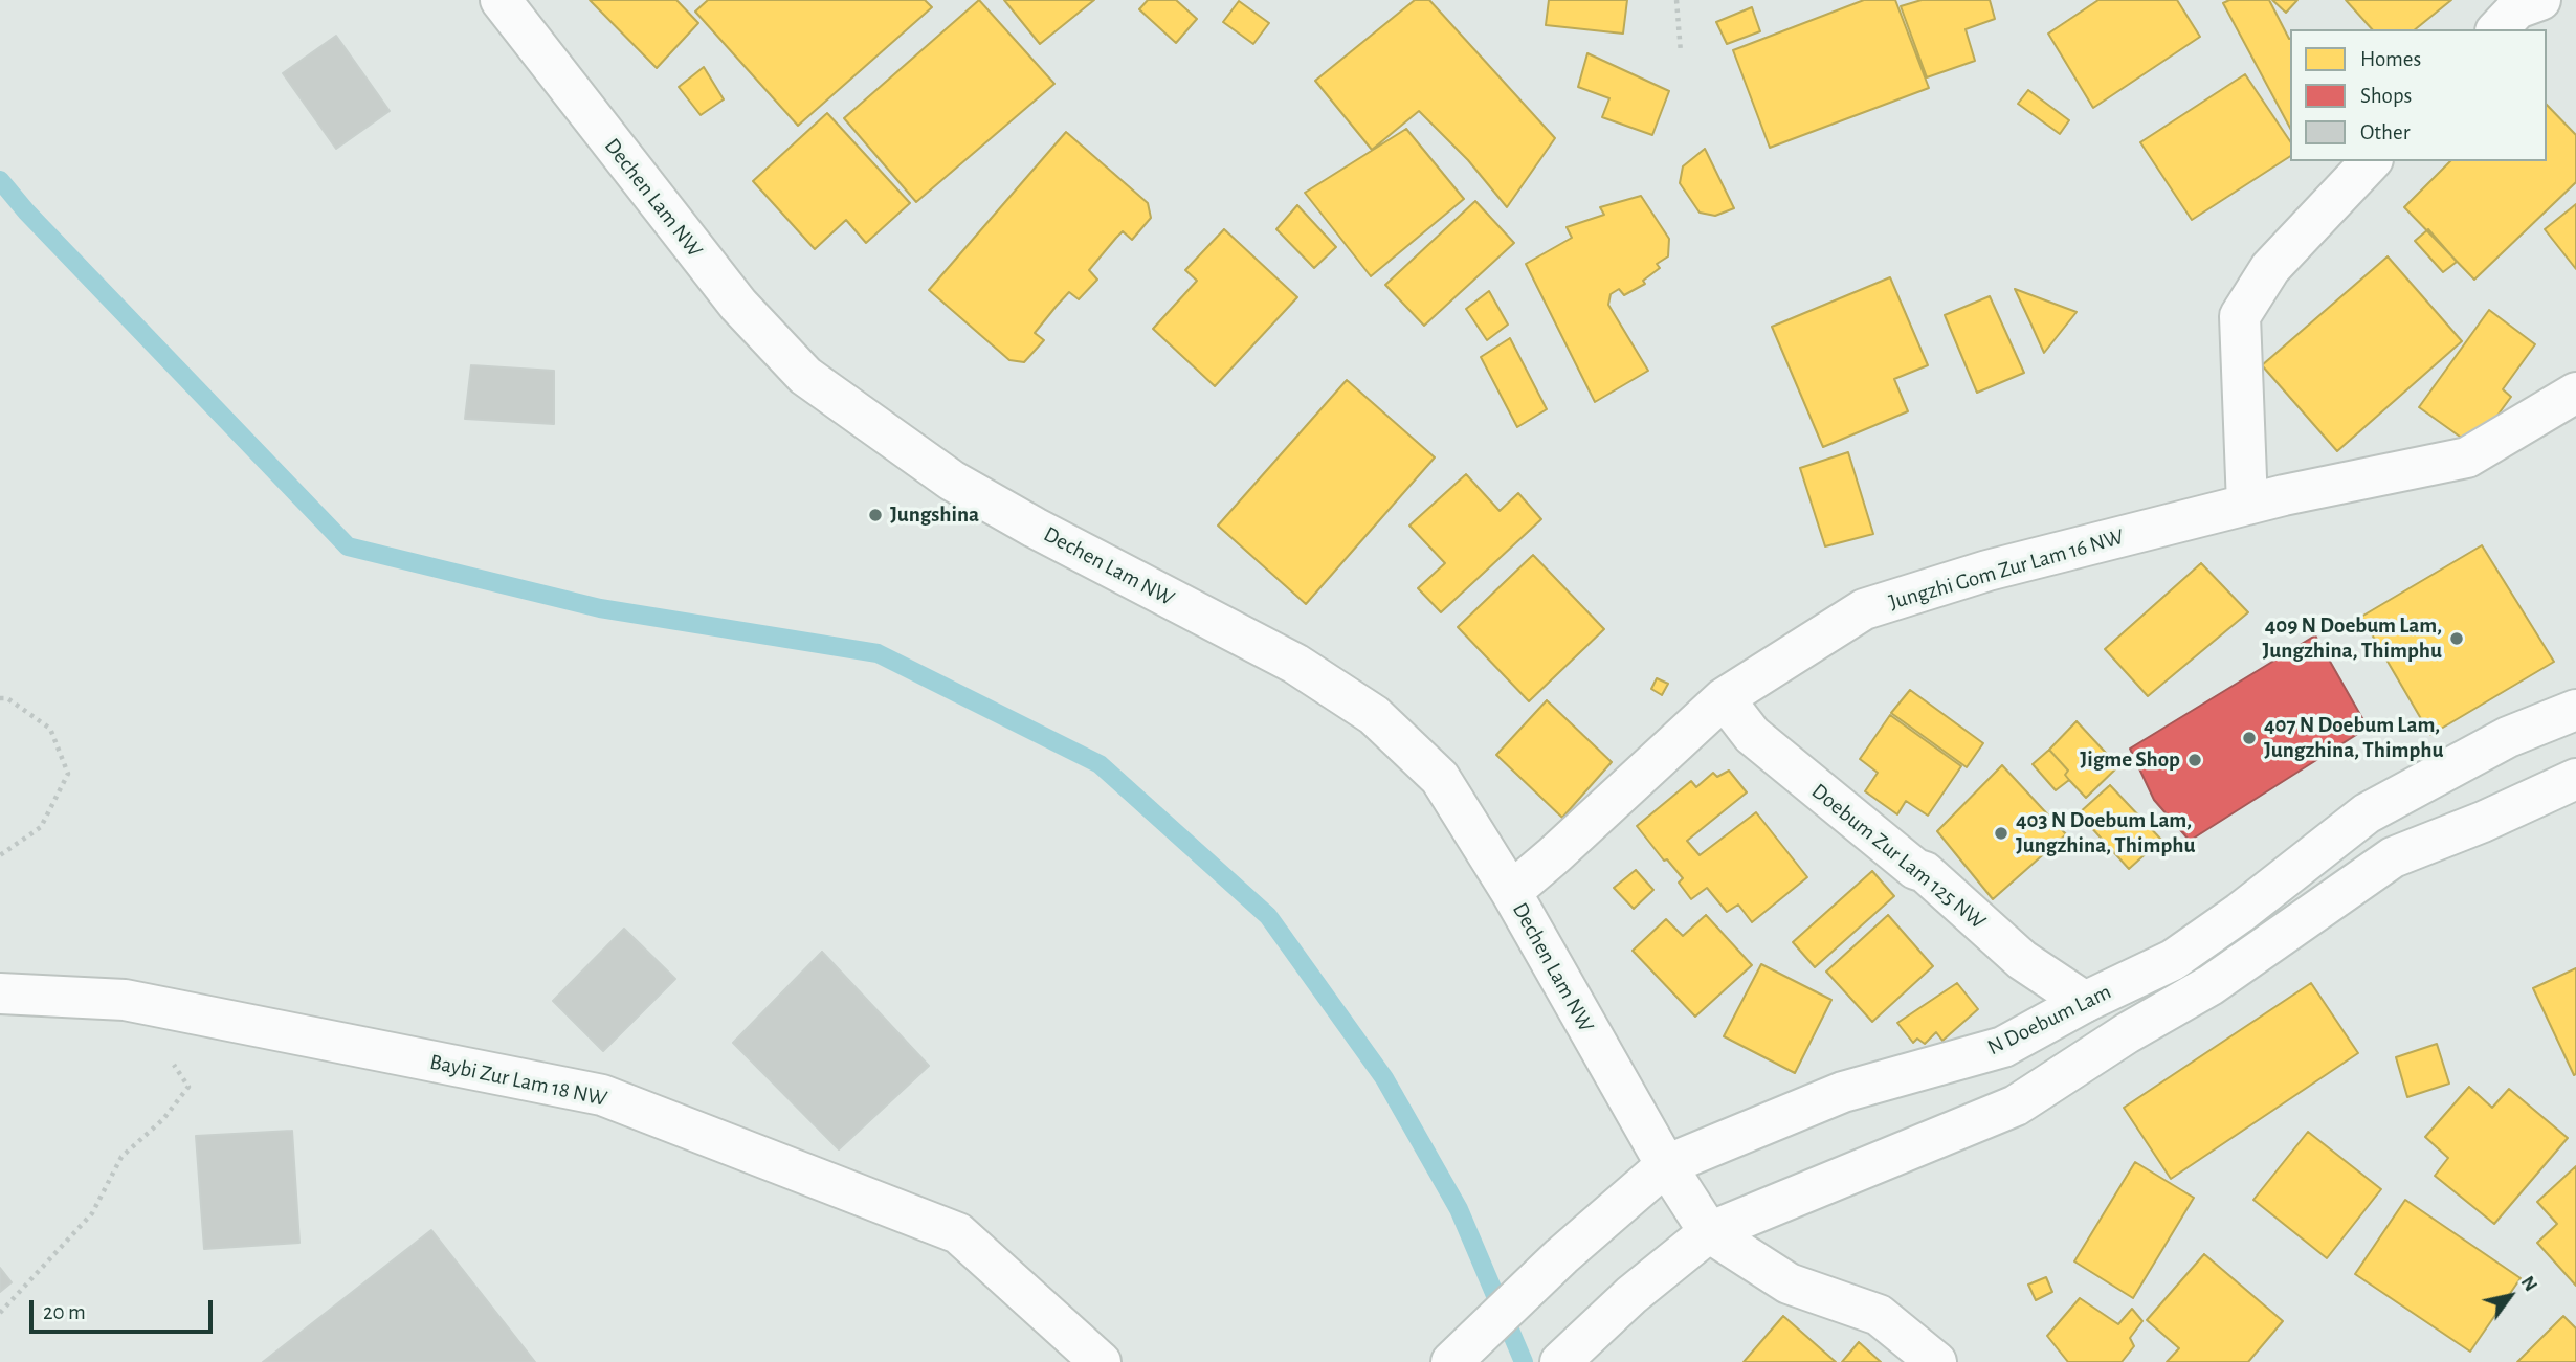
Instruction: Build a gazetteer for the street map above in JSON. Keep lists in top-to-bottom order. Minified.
{"streets":{"street":["Dechen Lam NW","Jungzhi Gom Zur Lam 16 NW","Doebum Zur Lam 125 NW","N Doebum Lam","Baybi Zur Lam 18 NW"]},"crossings":[["Dechen Lam NW","Jungzhi Gom Zur Lam 16 NW"],["Dechen Lam NW","N Doebum Lam"],["Jungzhi Gom Zur Lam 16 NW","Doebum Zur Lam 125 NW"],["Doebum Zur Lam 125 NW","N Doebum Lam"]],"places":["Jungshina","409 N Doebum Lam, Jungzhina, Thimphu","407 N Doebum Lam, Jungzhina, Thimphu","Jigme Shop","403 N Doebum Lam, Jungzhina, Thimphu"],"legend":["Homes","Shops","Other"],"scale_bar":"20 m","north":"top right"}
